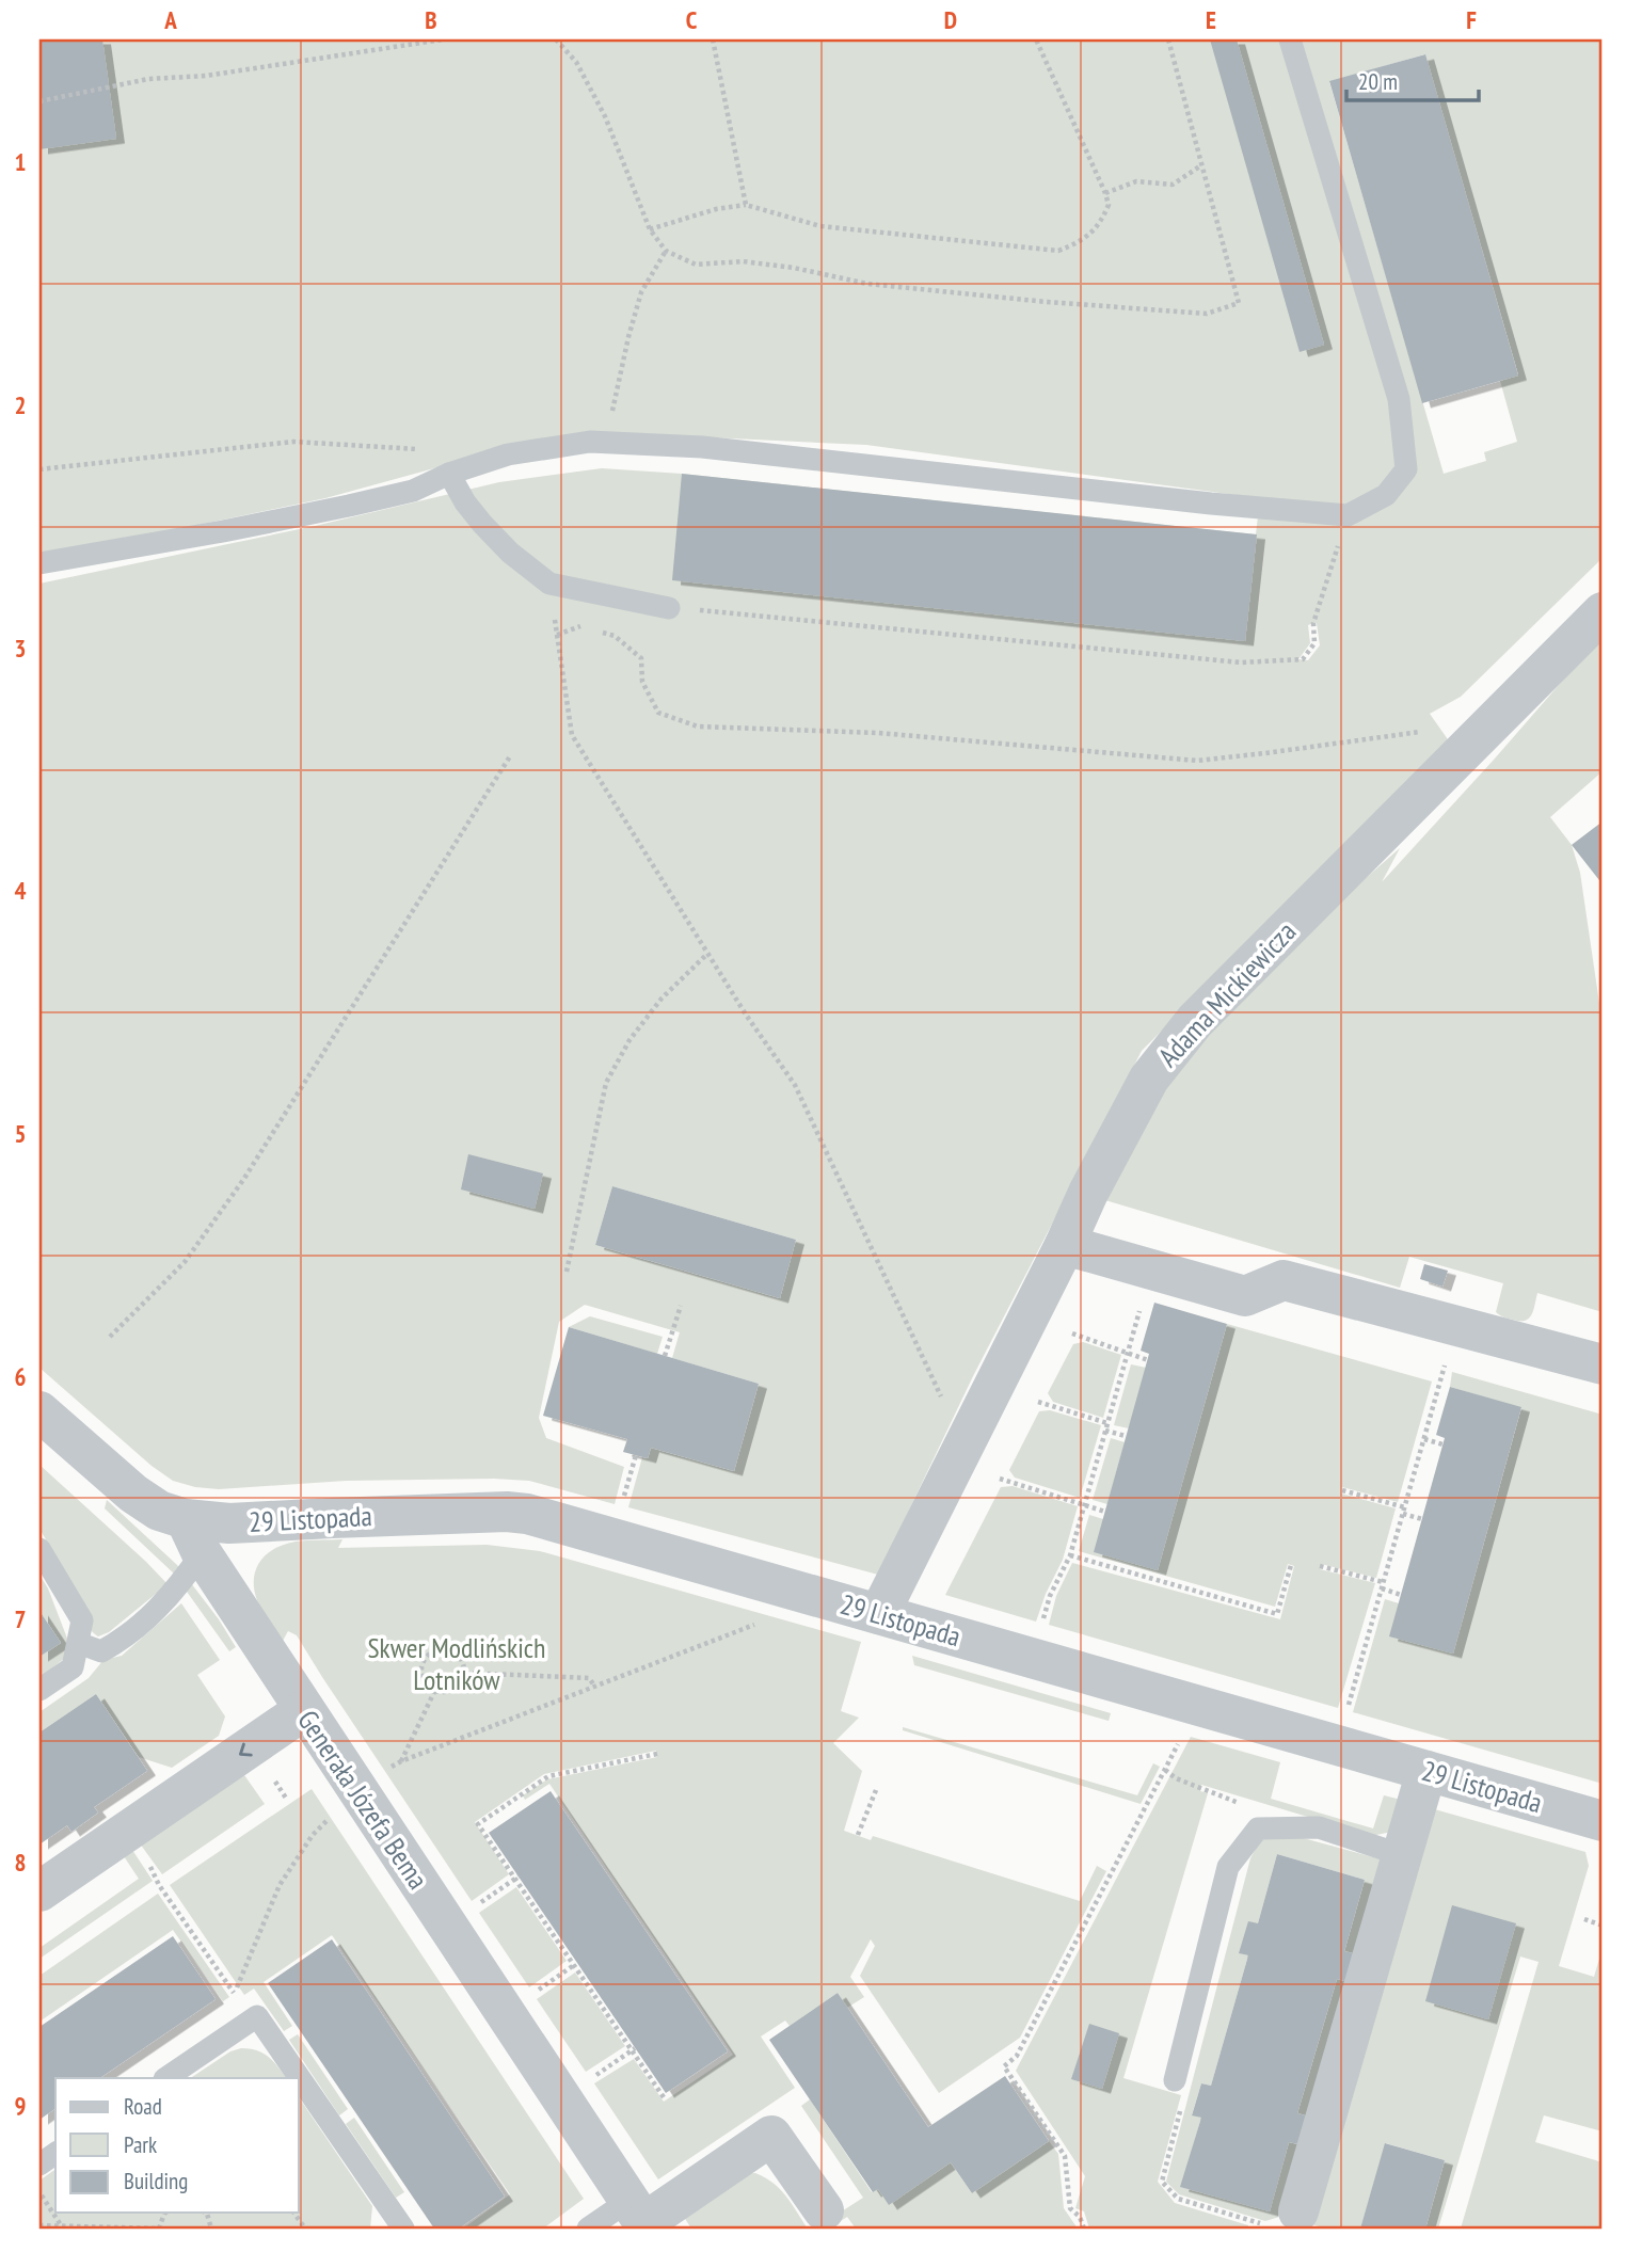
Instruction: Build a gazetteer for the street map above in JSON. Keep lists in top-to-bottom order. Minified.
{"streets":{"street":["Adama Mickiewicza","29 Listopada","Generała Józefa Bema"]},"crossings":[["Adama Mickiewicza","29 Listopada"],["29 Listopada","Generała Józefa Bema"]],"parks":["Skwer Modlińskich Lotników"],"legend":["Road","Park","Building"],"scale_bar":"20 m","grid":{"columns":["A","B","C","D","E","F"],"rows":["1","2","3","4","5","6","7","8","9"]}}
